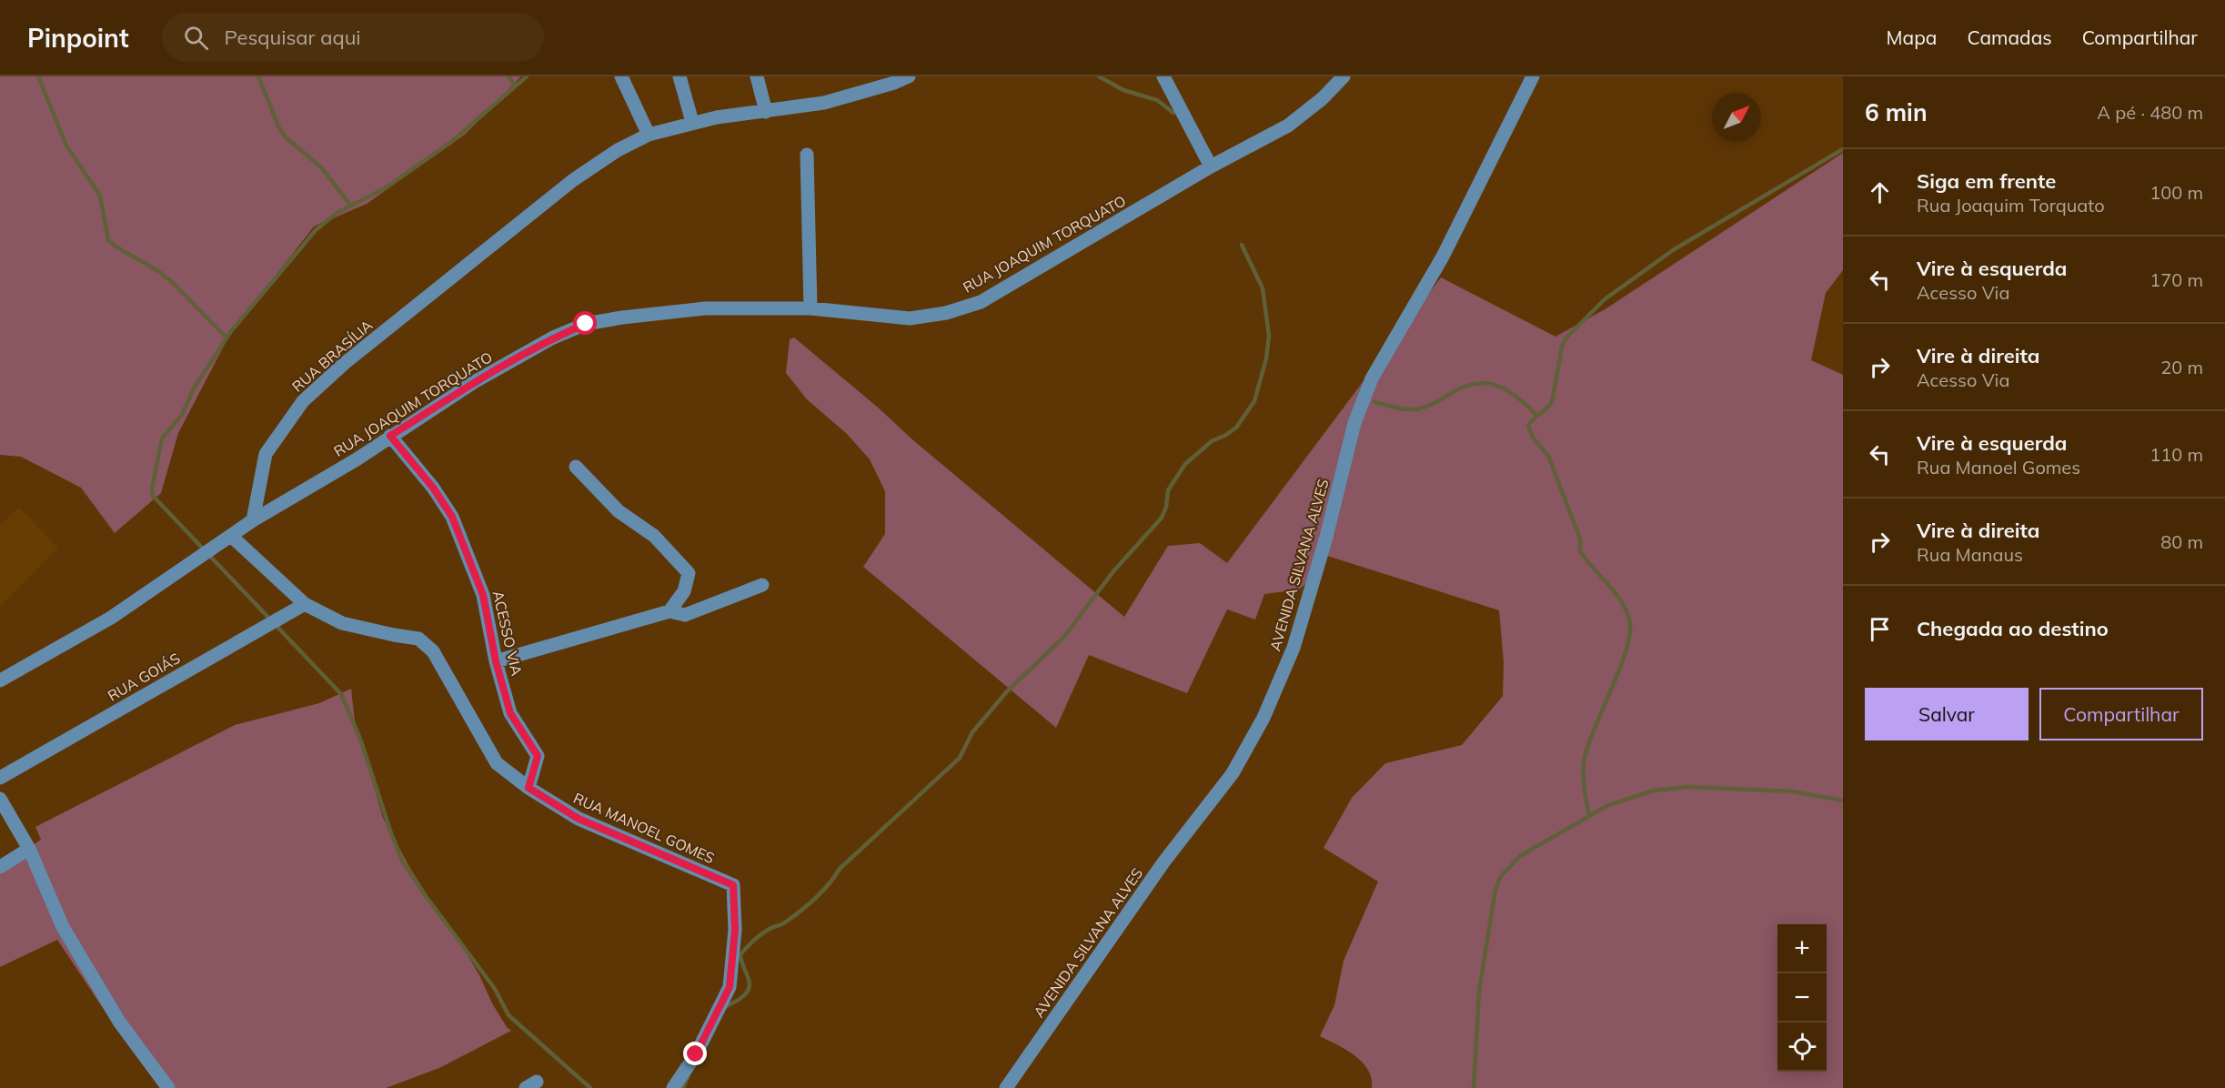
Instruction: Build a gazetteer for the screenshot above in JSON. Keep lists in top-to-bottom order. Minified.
{"streets":{"street":["RUA JOAQUIM TORQUATO","RUA BRASÍLIA","AVENIDA SILVANA ALVES","ACESSO VIA","RUA GOIÁS","RUA MANOEL GOMES"]},"crossings":[["RUA JOAQUIM TORQUATO","RUA BRASÍLIA"],["RUA JOAQUIM TORQUATO","ACESSO VIA"],["ACESSO VIA","RUA MANOEL GOMES"],["RUA GOIÁS","RUA MANOEL GOMES"]],"north":"top right","page":{"header":"Pinpoint","search":"Pesquisar aqui","nav":["Mapa","Camadas","Compartilhar"],"heading":["6 min","A pé · 480 m"],"list":[["Siga em frente","Rua Joaquim Torquato","100 m"],["Vire à esquerda","Acesso Via","170 m"],["Vire à direita","Acesso Via","20 m"],["Vire à esquerda","Rua Manoel Gomes","110 m"],["Vire à direita","Rua Manaus","80 m"],"Chegada ao destino"],"buttons":["Salvar","Compartilhar"],"map_buttons":["+","−"]}}
